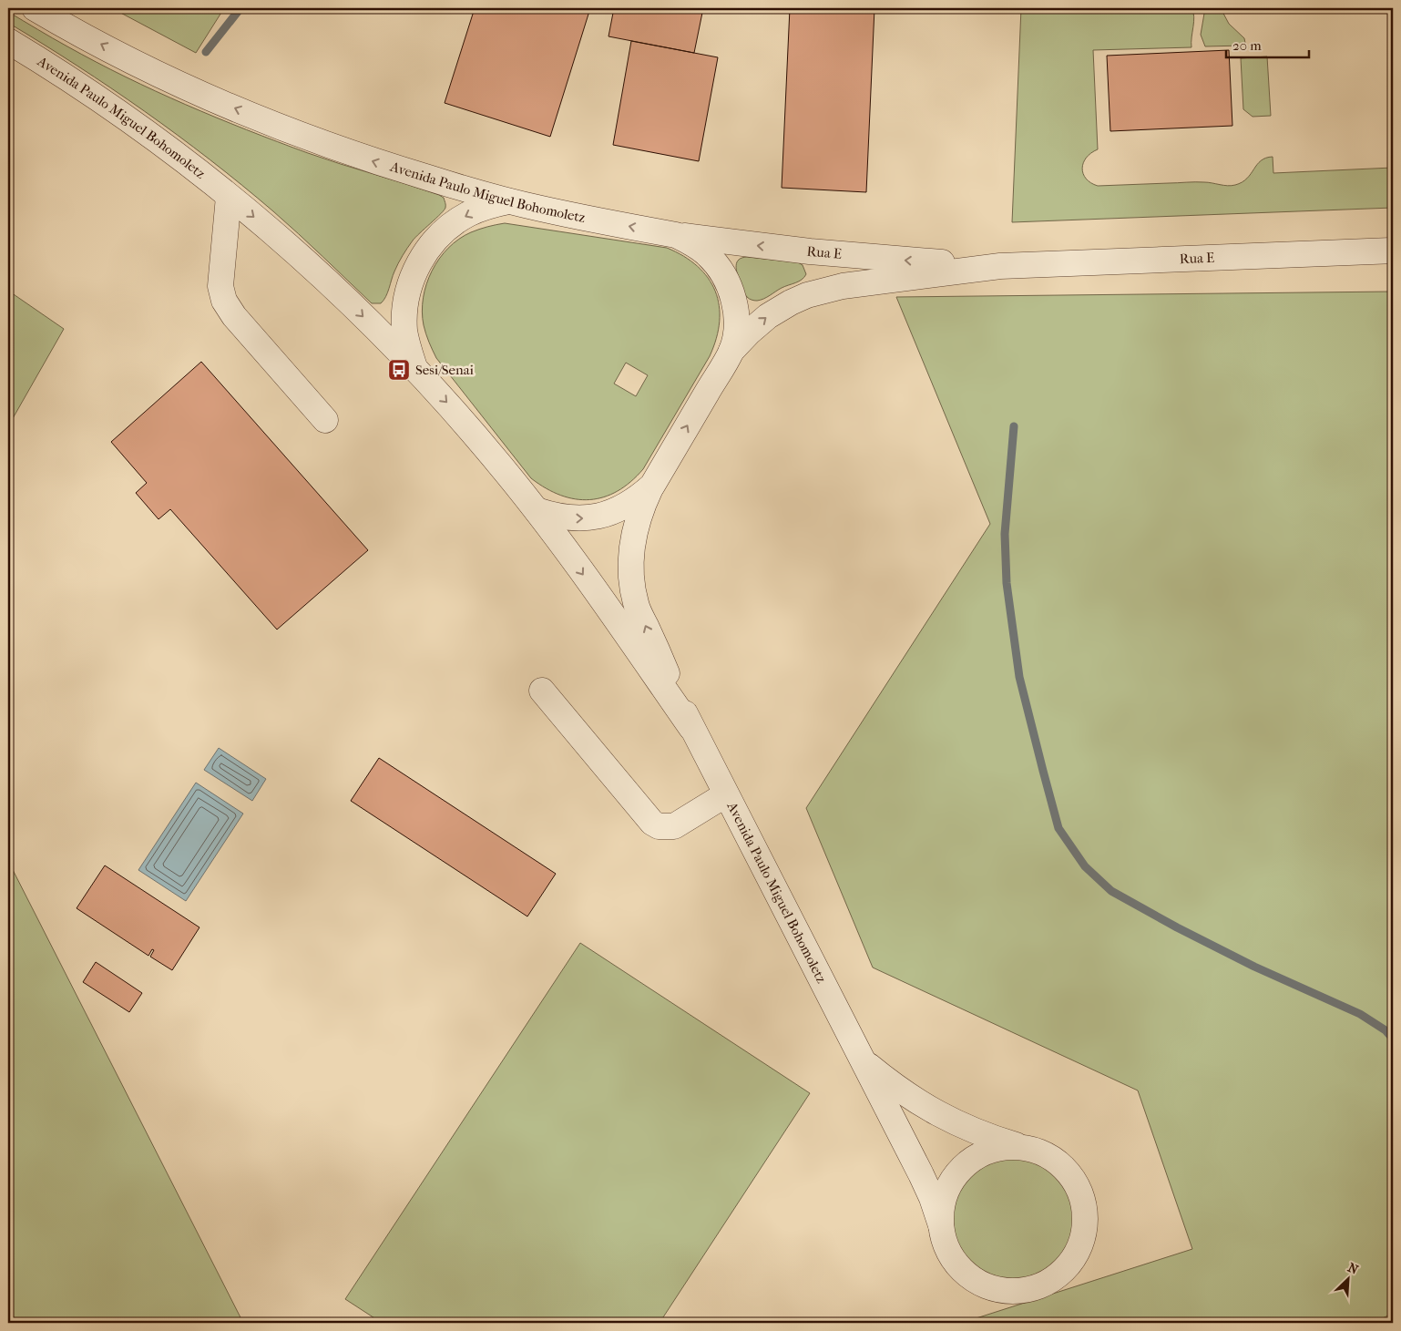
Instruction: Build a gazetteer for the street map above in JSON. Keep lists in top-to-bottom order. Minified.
{"streets":{"street":["Avenida Paulo Miguel Bohomoletz","Rua E"]},"crossings":[["Avenida Paulo Miguel Bohomoletz","Rua E"]],"places":{"bus stop":["Sesi/Senai"]},"scale_bar":"20 m","north":"top right"}
